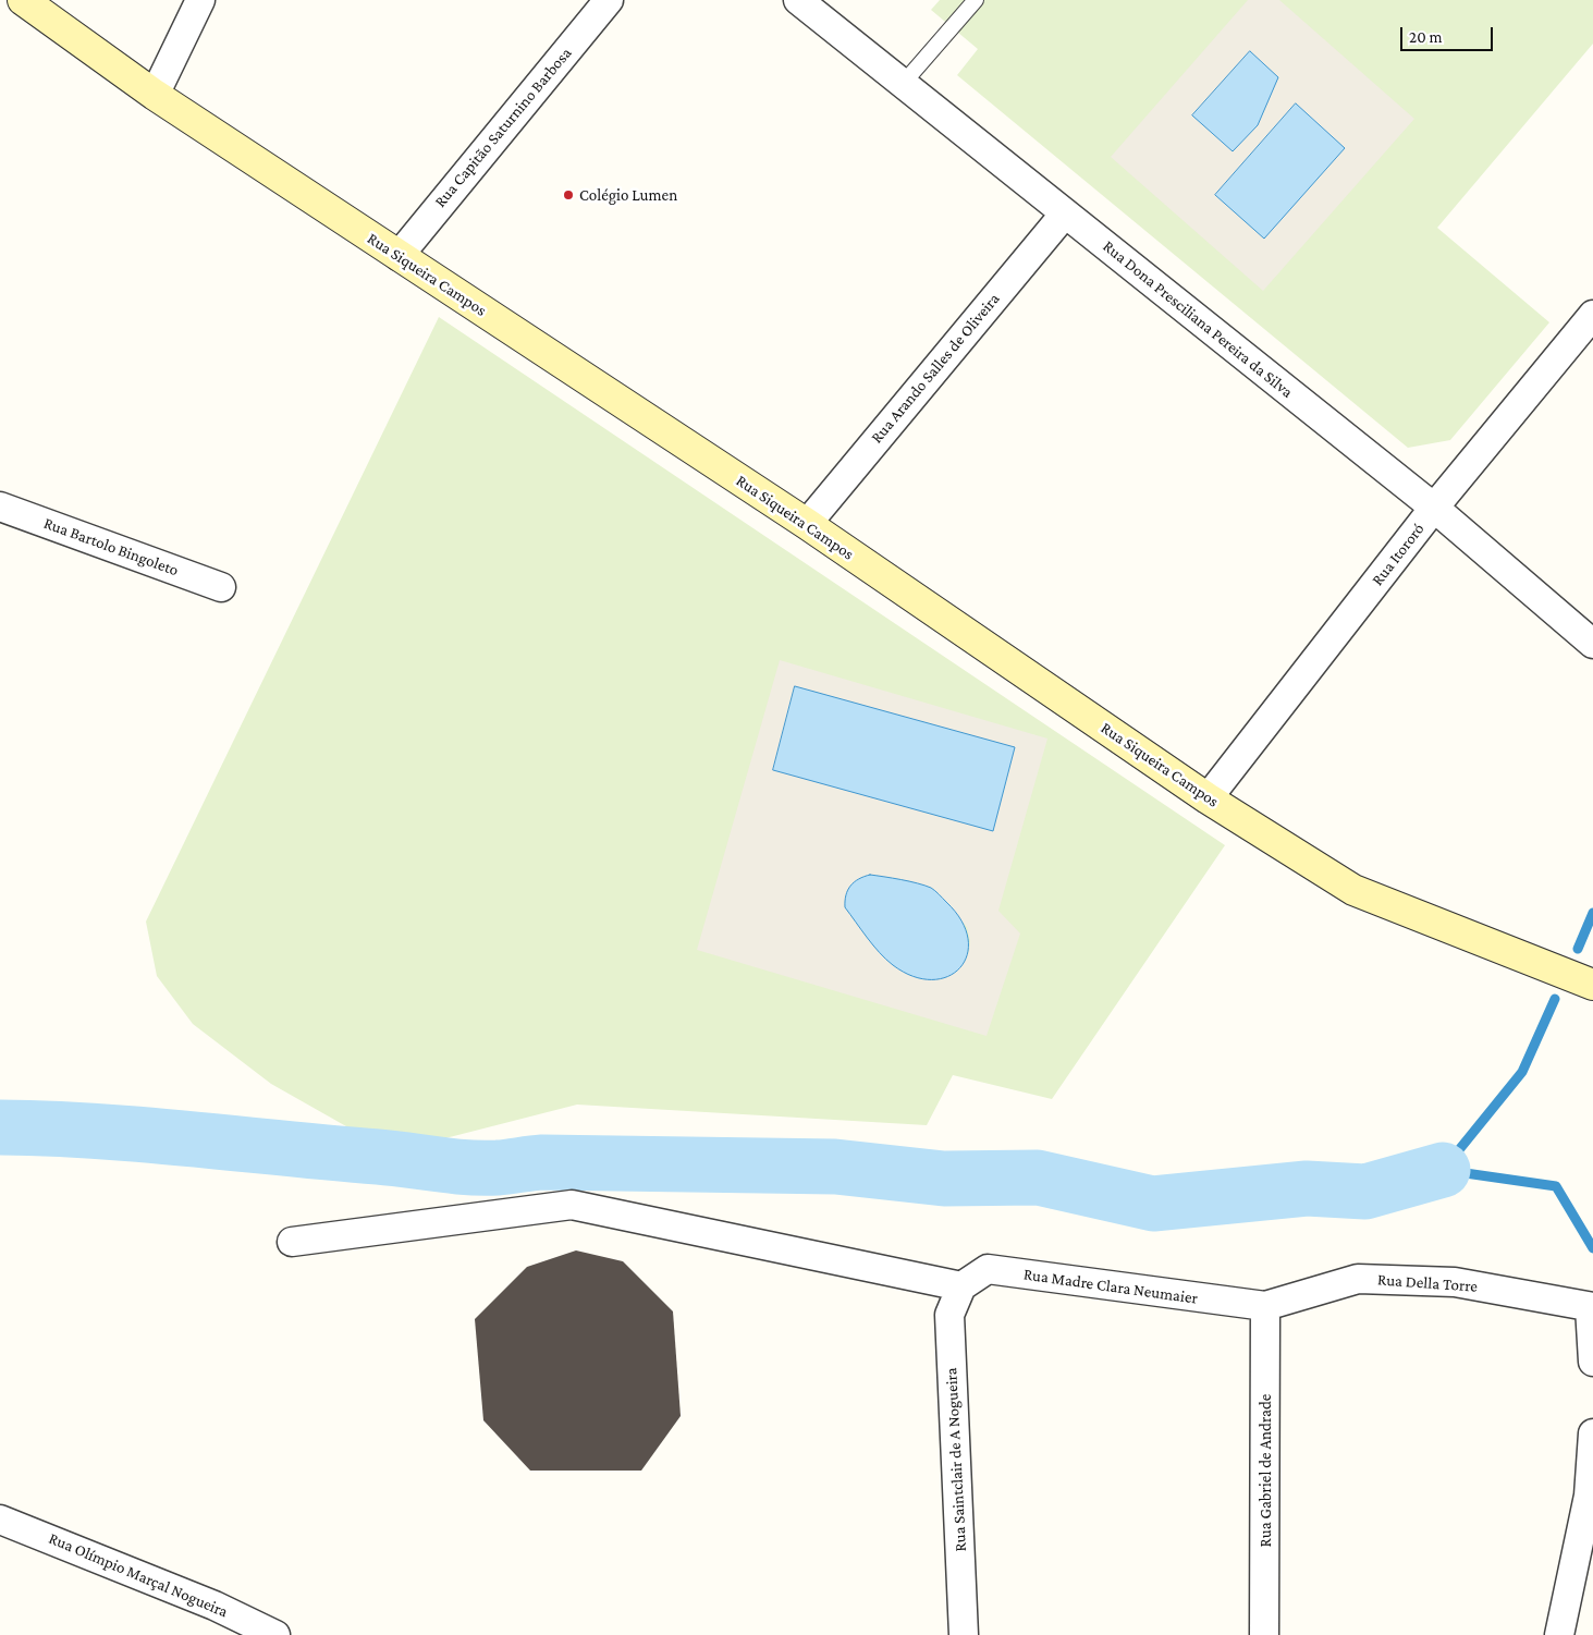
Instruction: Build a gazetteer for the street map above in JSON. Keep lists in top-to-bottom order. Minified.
{"streets":{"main road":["Rua Siqueira Campos"],"street":["Rua Capitão Saturnino Barbosa","Rua Dona Presciliana Pereira da Silva","Rua Arando Salles de Oliveira","Rua Bartolo Bingoleto","Rua Itororó","Rua Della Torre","Rua Madre Clara Neumaier","Rua Saintclair de A Nogueira","Rua Gabriel de Andrade","Rua Olímpio Marçal Nogueira"]},"crossings":[["Rua Capitão Saturnino Barbosa","Rua Siqueira Campos"],["Rua Siqueira Campos","Rua Arando Salles de Oliveira"],["Rua Siqueira Campos","Rua Itororó"],["Rua Dona Presciliana Pereira da Silva","Rua Arando Salles de Oliveira"],["Rua Dona Presciliana Pereira da Silva","Rua Itororó"],["Rua Della Torre","Rua Madre Clara Neumaier"],["Rua Della Torre","Rua Gabriel de Andrade"],["Rua Madre Clara Neumaier","Rua Saintclair de A Nogueira"],["Rua Madre Clara Neumaier","Rua Gabriel de Andrade"]],"places":["Colégio Lumen"],"scale_bar":"20 m"}
